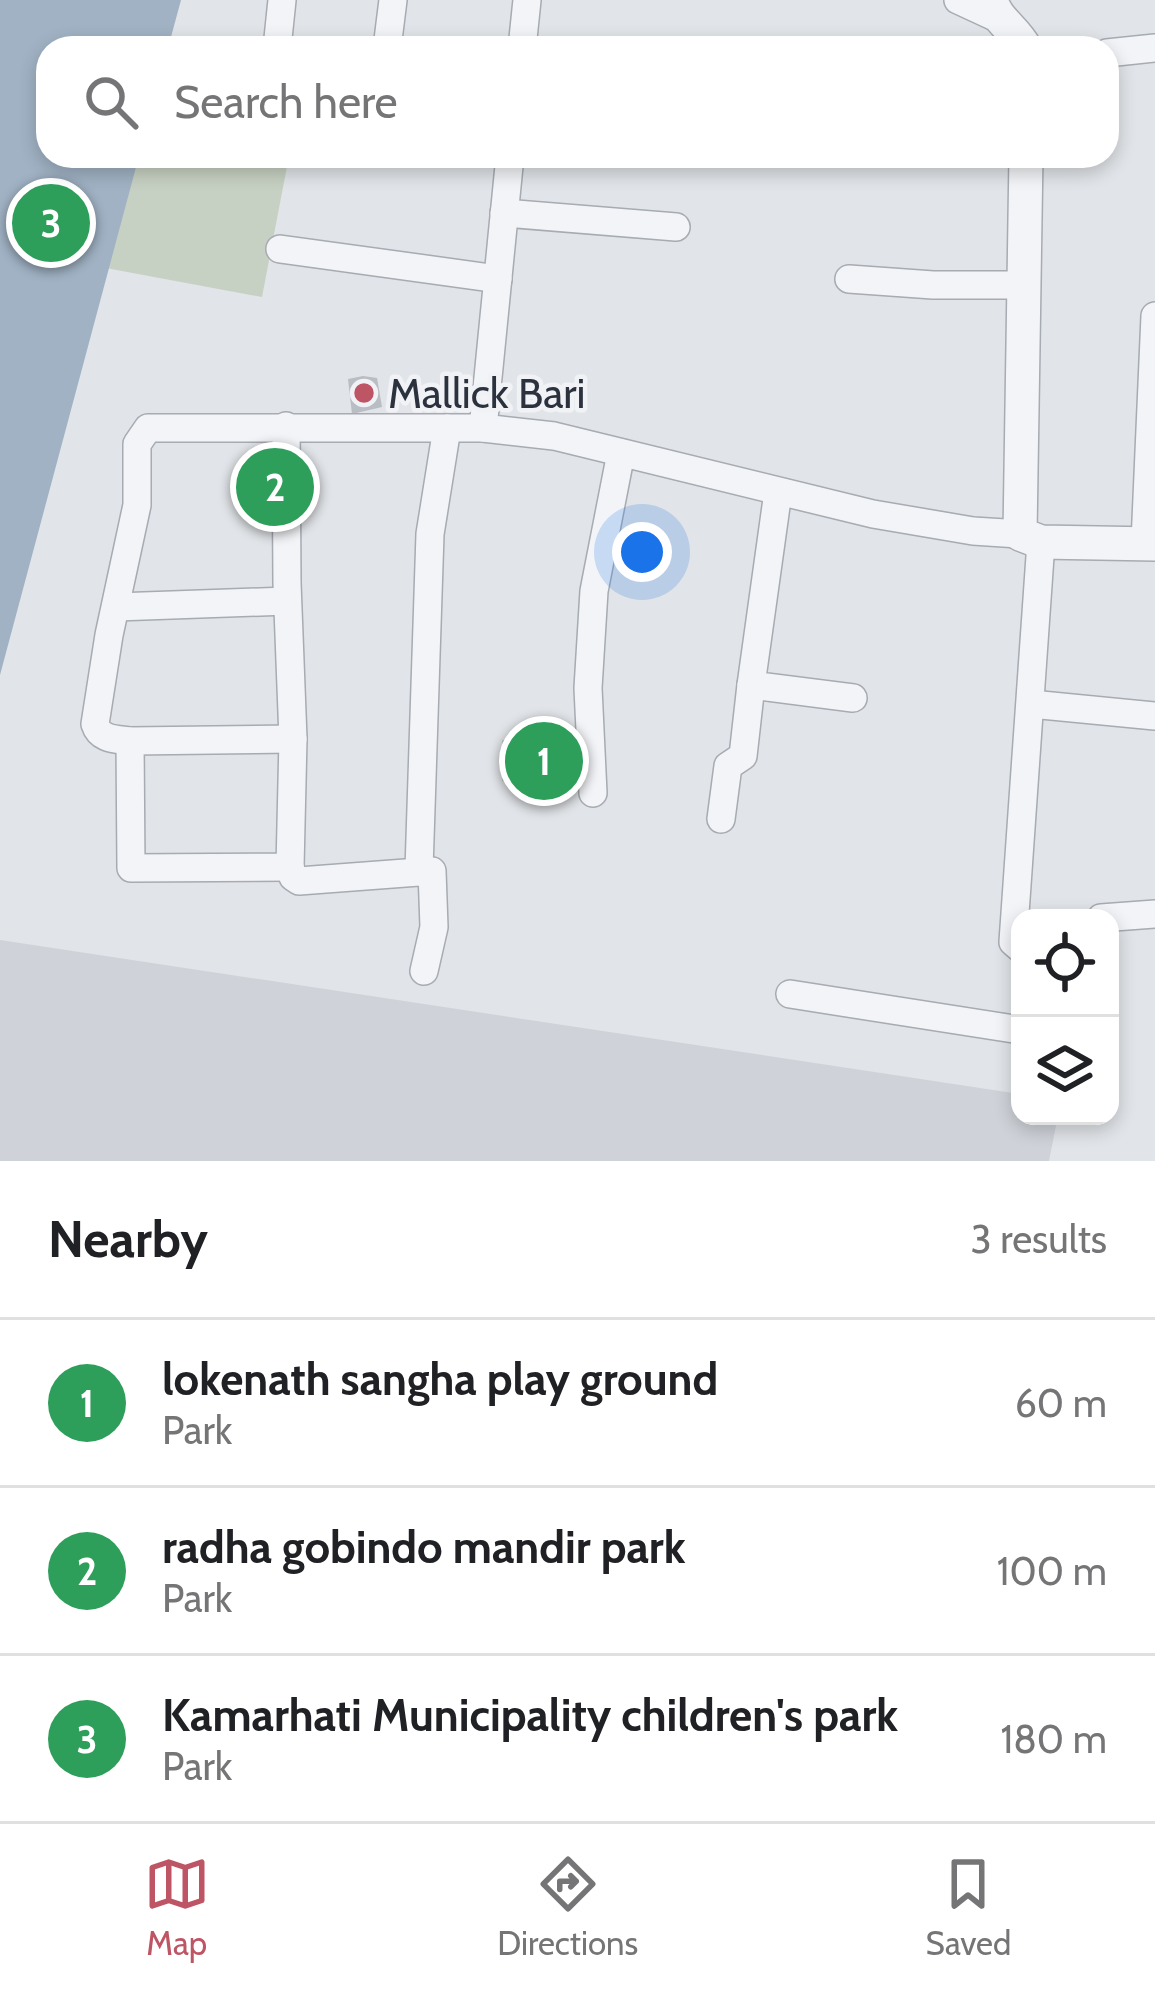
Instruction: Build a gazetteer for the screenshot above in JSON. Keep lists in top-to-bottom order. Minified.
{"places":["Mallick Bari"],"page":{"search":"Search here","pins":["3","2","1"],"heading":["Nearby","3 results"],"list":[{"mark":"1","name":"lokenath sangha play ground","note":"Park","value":"60 m"},{"mark":"2","name":"radha gobindo mandir park","note":"Park","value":"100 m"},{"mark":"3","name":"Kamarhati Municipality children's park","note":"Park","value":"180 m"}],"nav":["Map","Directions","Saved"]}}
